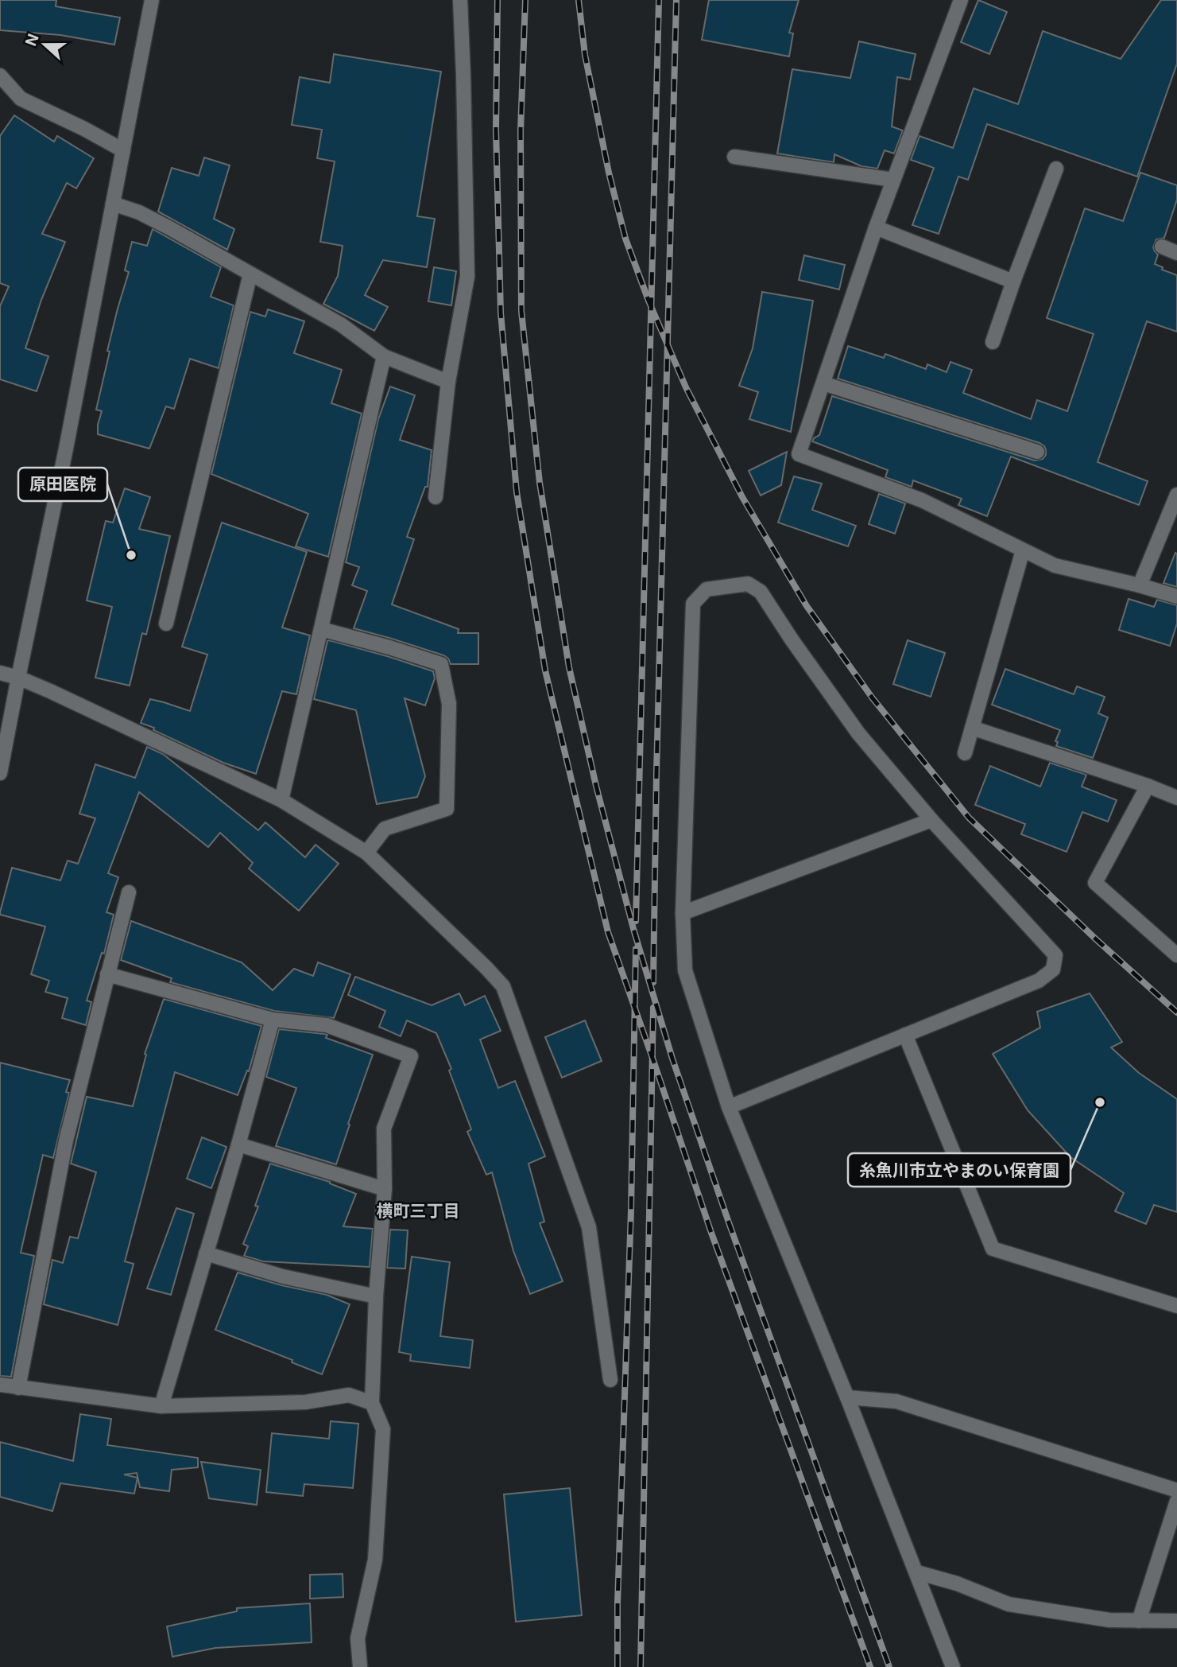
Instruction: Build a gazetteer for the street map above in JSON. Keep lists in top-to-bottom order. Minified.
{"districts":["横町三丁目"],"places":["原田医院","糸魚川市立やまのい保育園"],"north":"left"}
